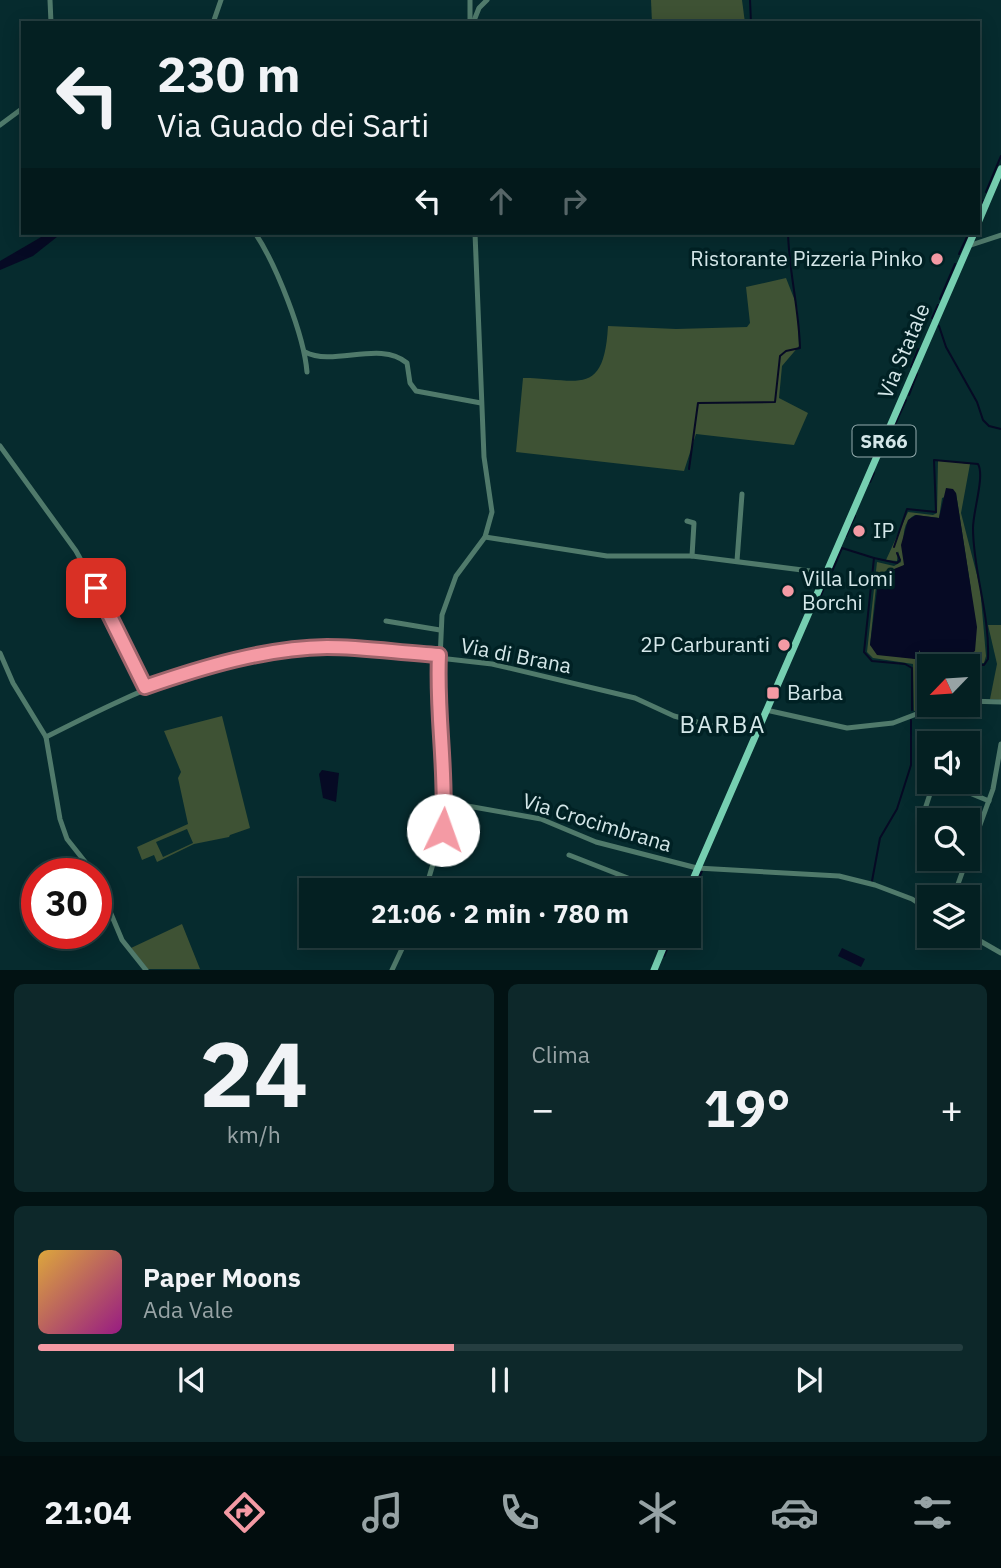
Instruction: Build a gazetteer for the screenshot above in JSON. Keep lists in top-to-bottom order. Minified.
{"streets":{"main road":["Via Statale","SR66"],"street":["Via di Brana","Via Crocimbrana"]},"crossings":[["Via Statale","SR66"],["Via Statale","Via di Brana"],["Via Statale","Via Crocimbrana"],["SR66","Via Crocimbrana"]],"districts":["BARBA"],"places":{"other":["Ristorante Pizzeria Pinko","IP","Villa Lomi Borchi","2P Carburanti"],"transit":["Barba"]},"north":"bottom left","page":{"turn":["230 m","Via Guado dei Sarti"],"limit":"30","trip":"21:06 · 2 min · 780 m","tile":[["24","km/h"],"Clima"],"heat":["−","19°","+"],"song":["Paper Moons","Ada Vale"],"tabs":"21:04"}}
